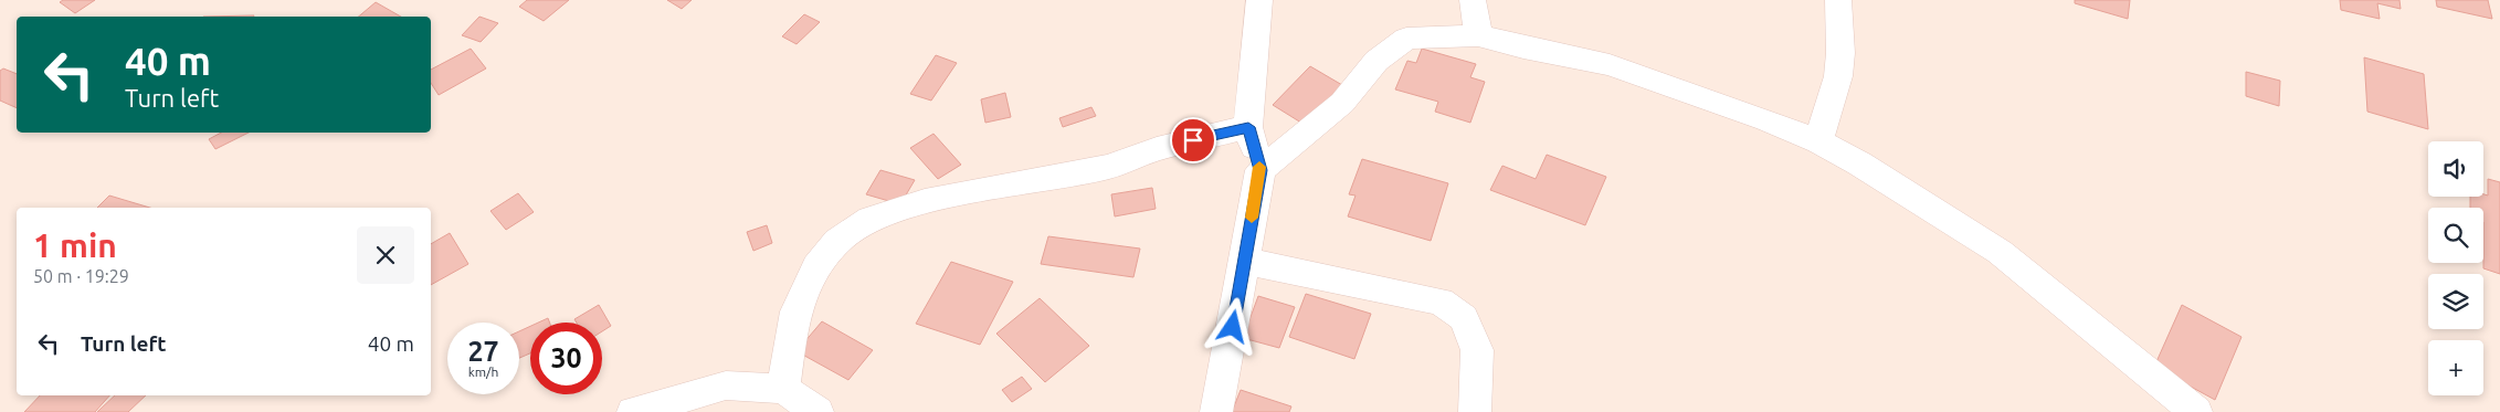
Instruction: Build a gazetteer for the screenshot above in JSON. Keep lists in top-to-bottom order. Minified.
{"page":{"turn":["40 m","Turn left"],"map_buttons":"+","heading":["1 min","50 m · 19:29"],"list":[{"name":"Turn left","value":"40 m"}],"speed":"27 km/h","limit":"30"}}
